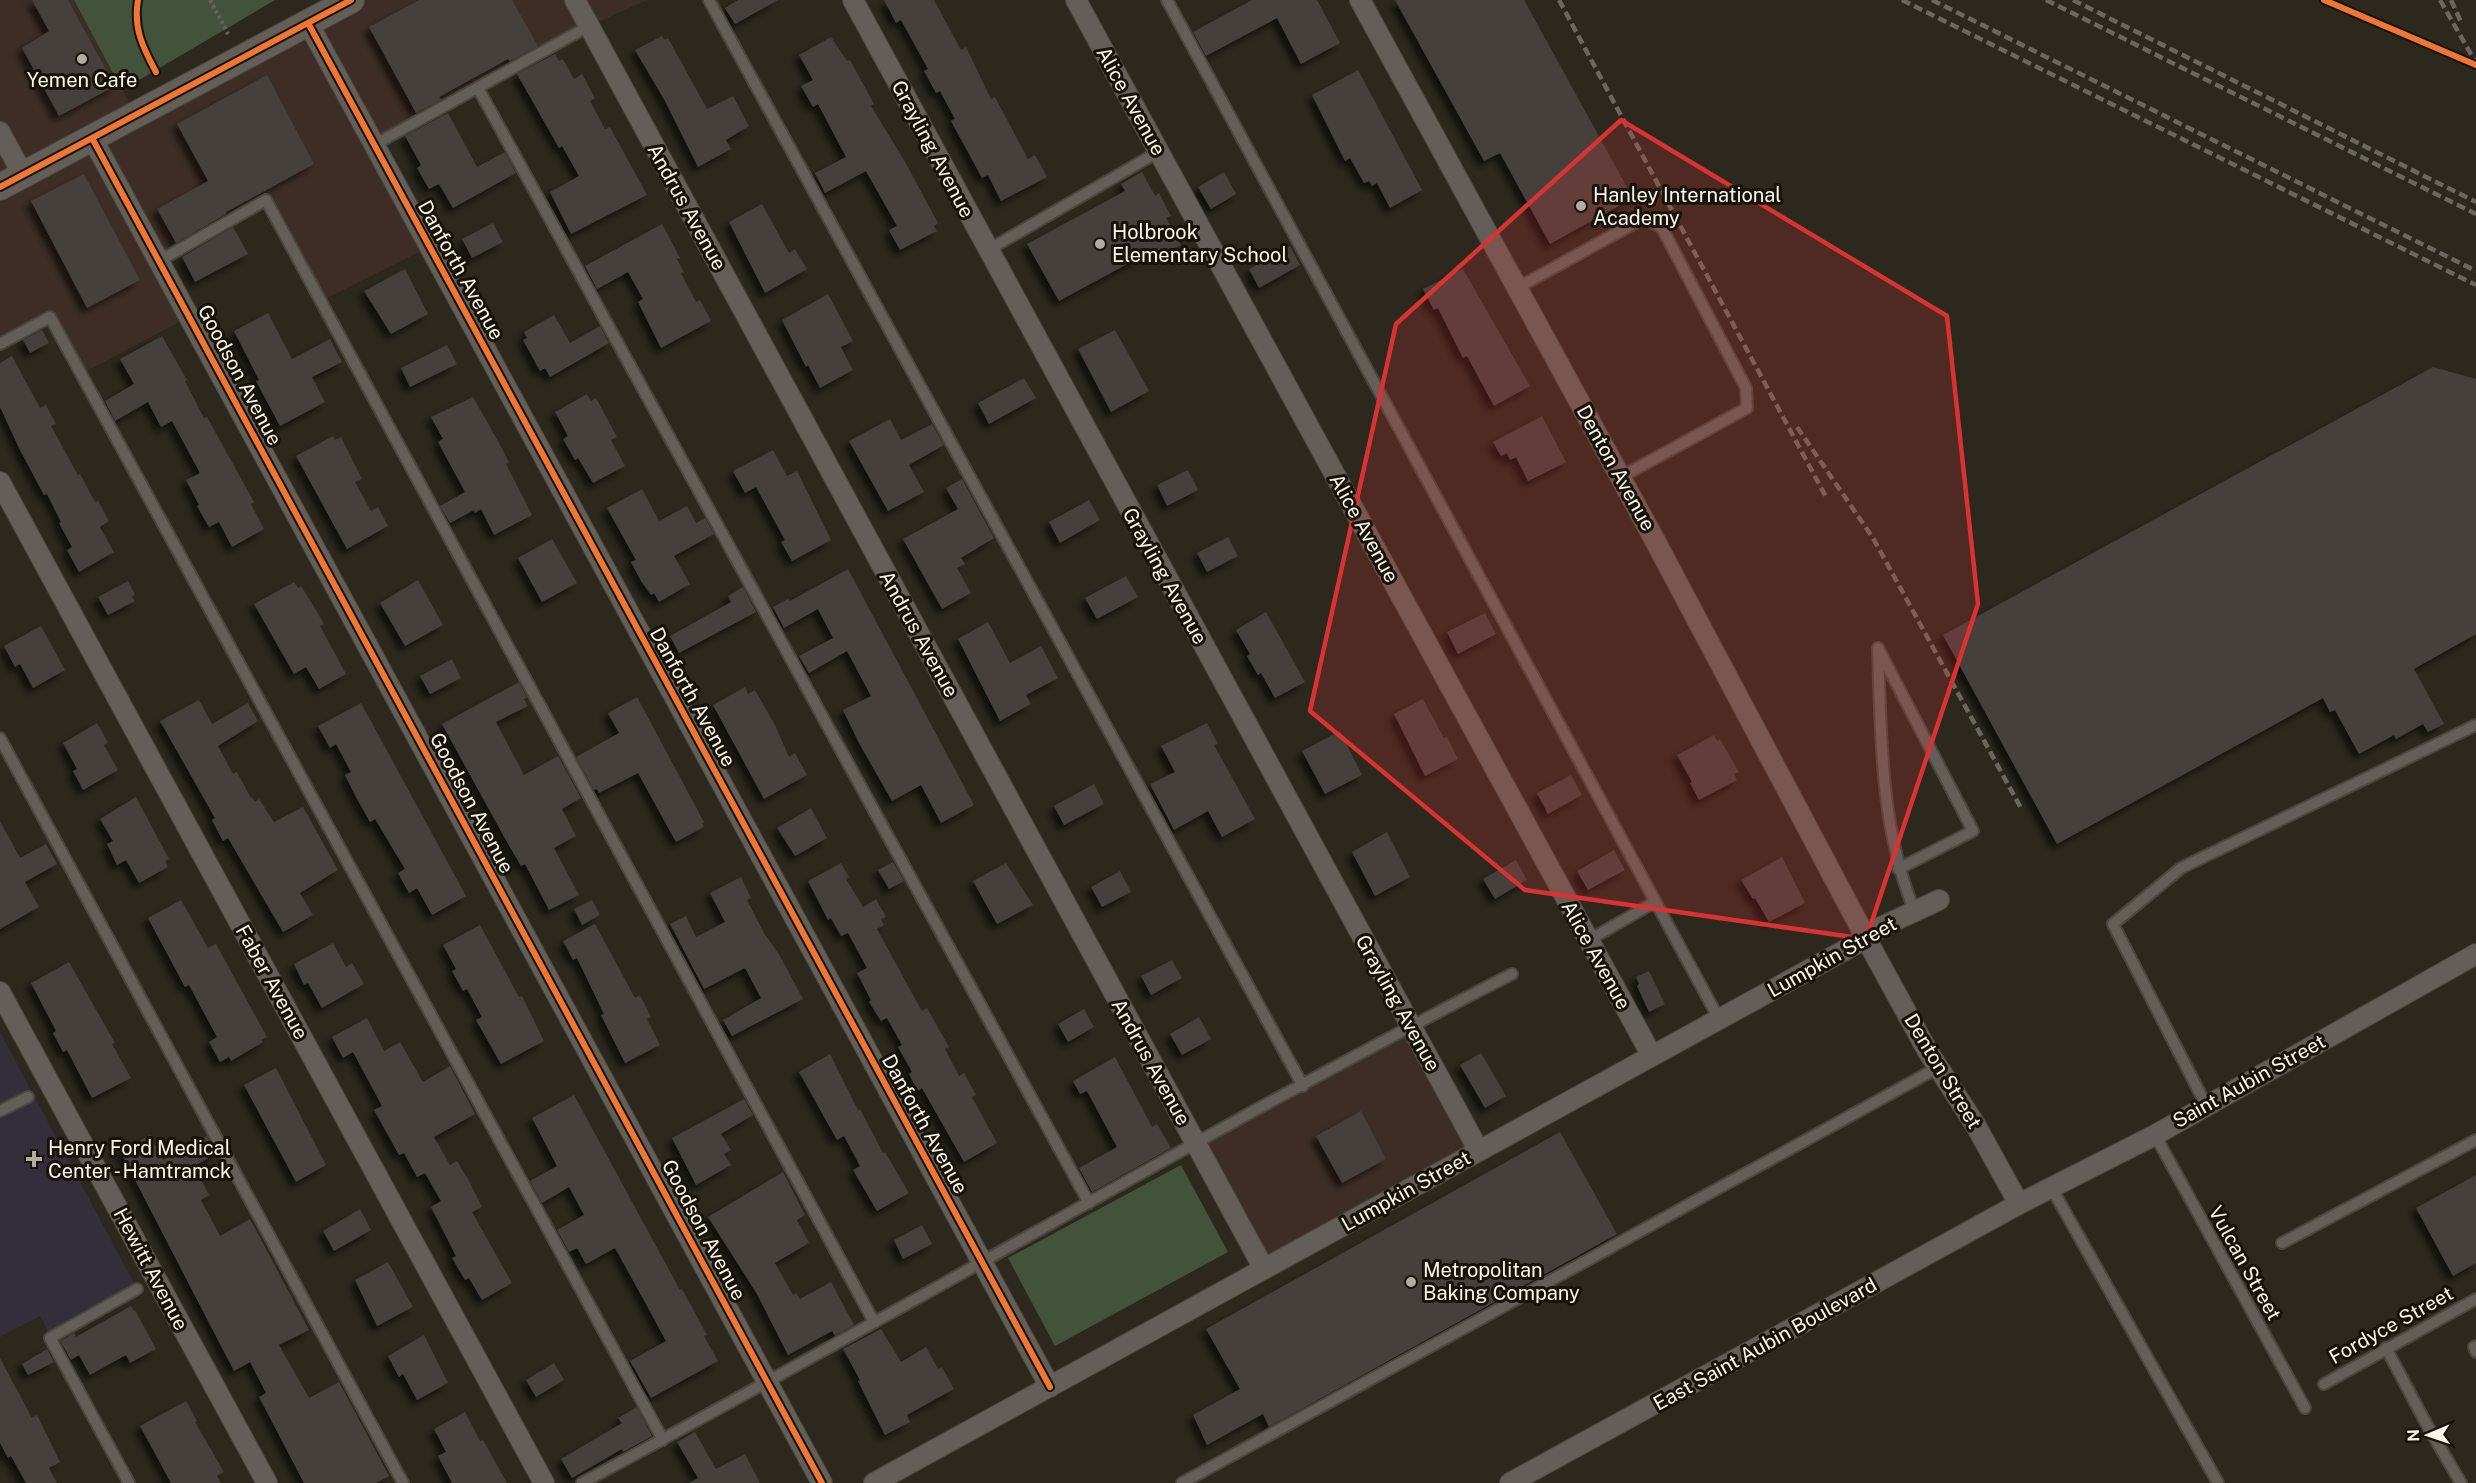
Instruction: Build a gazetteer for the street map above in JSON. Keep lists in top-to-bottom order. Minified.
{"streets":{"street":["Alice Avenue","Grayling Avenue","Andrus Avenue","Danforth Avenue","Goodson Avenue","Denton Avenue","Lumpkin Street","Faber Avenue","Denton Street","Saint Aubin Street","Hewitt Avenue","East Saint Aubin Boulevard"],"lane":["Vulcan Street","Fordyce Street"]},"crossings":[["Alice Avenue","Lumpkin Street"],["Grayling Avenue","Lumpkin Street"],["Andrus Avenue","Lumpkin Street"],["Danforth Avenue","Lumpkin Street"],["Denton Avenue","Lumpkin Street"],["Denton Avenue","Denton Street"],["Lumpkin Street","Denton Street"],["Denton Street","Saint Aubin Street"],["Denton Street","East Saint Aubin Boulevard"],["Saint Aubin Street","Vulcan Street"],["Saint Aubin Street","East Saint Aubin Boulevard"]],"places":{"other":["Yemen Cafe","Hanley International Academy","Holbrook Elementary School","Metropolitan Baking Company"],"health":["Henry Ford Medical Center - Hamtramck"]},"north":"left"}
